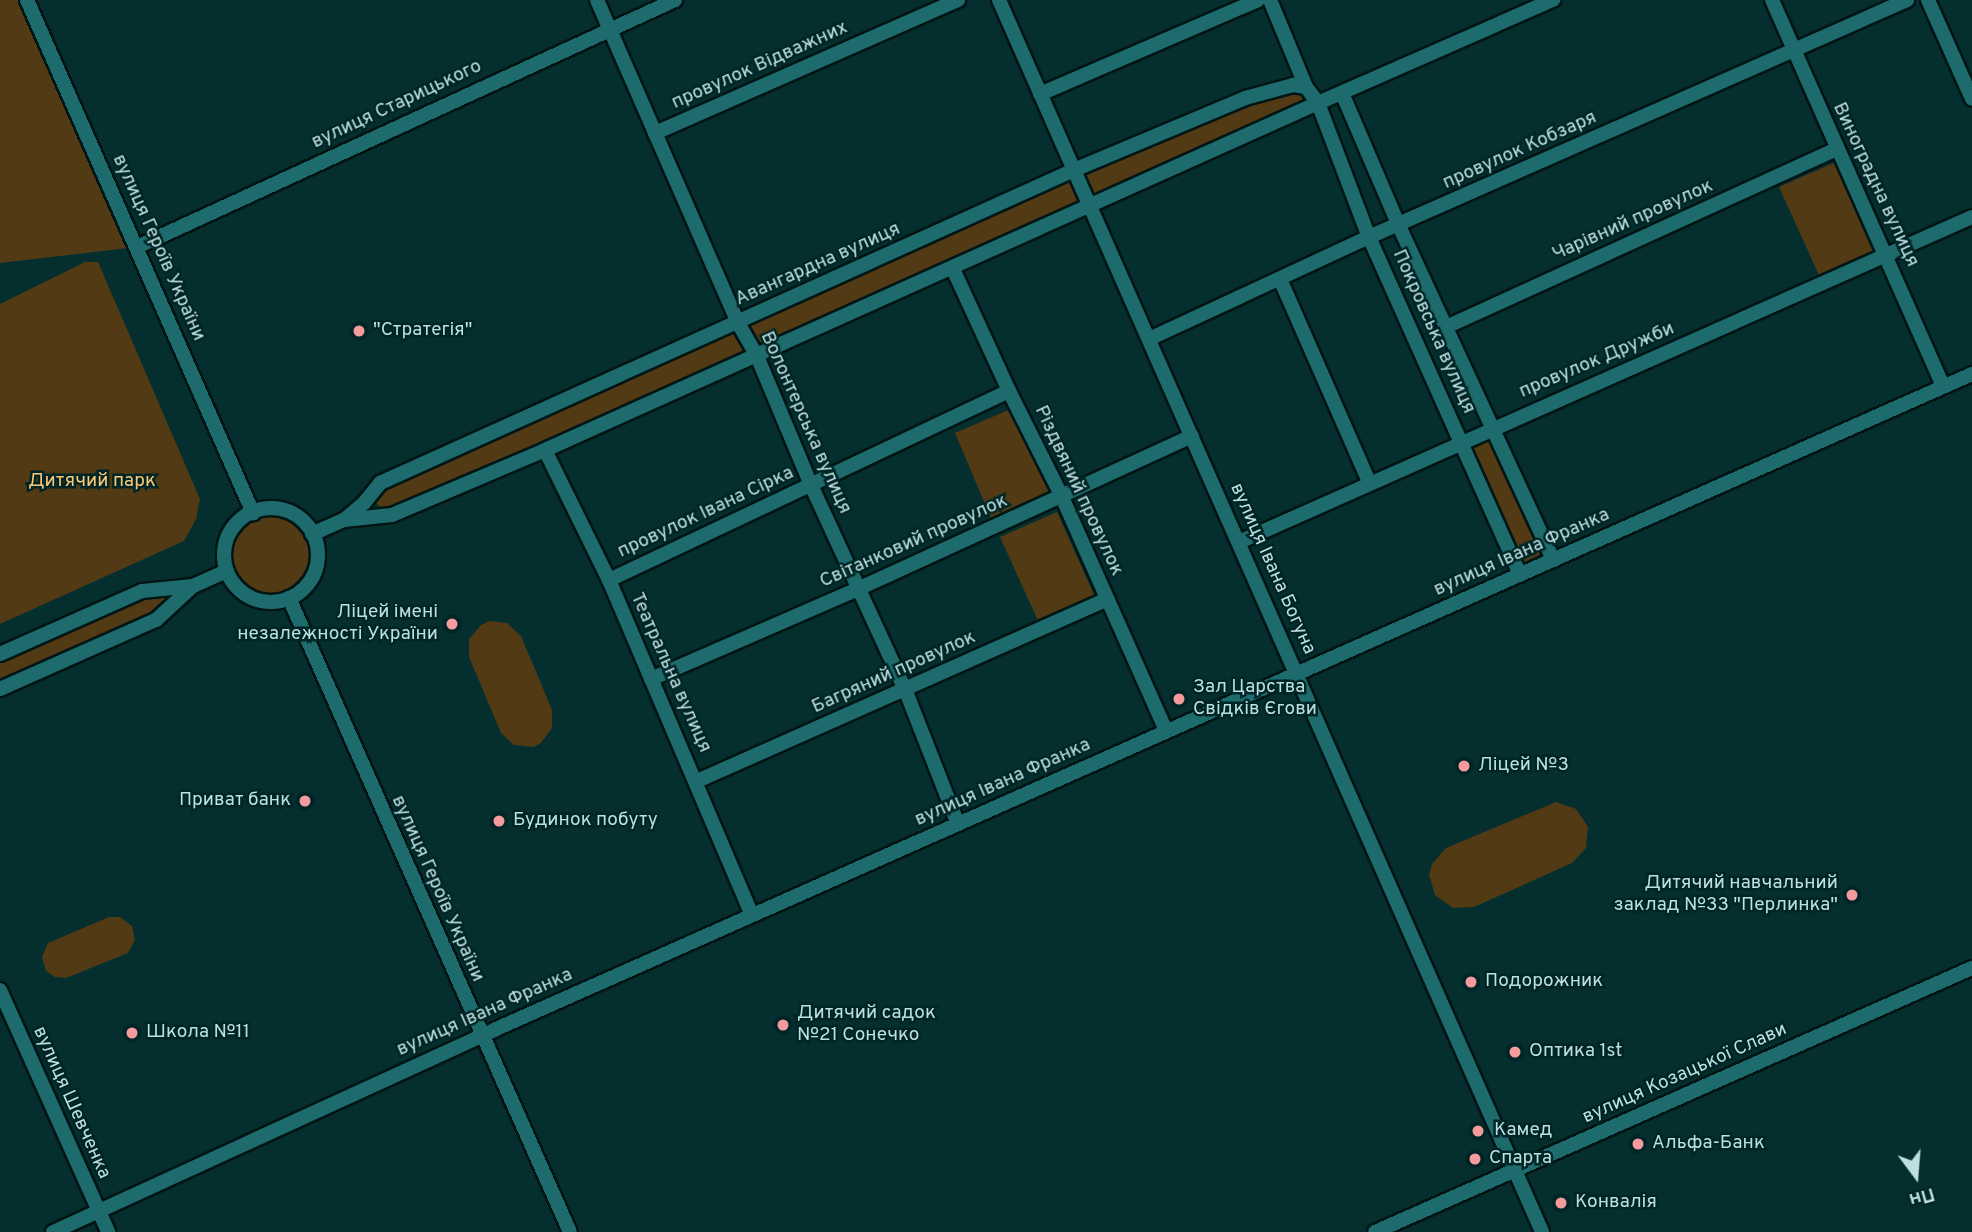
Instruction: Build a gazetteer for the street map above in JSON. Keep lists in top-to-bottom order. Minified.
{"streets":{"street":["провулок Відважних","вулиця Старицького","провулок Кобзаря","Виноградна вулиця","Чарівний провулок","вулиця Героїв України","Авангардна вулиця","Покровська вулиця","провулок Дружби","Волонтерська вулиця","Різдвяний провулок","провулок Івана Сірка","Світанковий провулок","вулиця Івана Франка","вулиця Івана Богуна","Театральна вулиця","Багряний провулок","вулиця Козацької Слави","вулиця Шевченка"]},"crossings":[["провулок Відважних","Волонтерська вулиця"],["вулиця Старицького","вулиця Героїв України"],["вулиця Старицького","Волонтерська вулиця"],["провулок Кобзаря","Виноградна вулиця"],["провулок Кобзаря","Покровська вулиця"],["провулок Кобзаря","вулиця Івана Богуна"],["Виноградна вулиця","Чарівний провулок"],["Виноградна вулиця","провулок Дружби"],["Виноградна вулиця","вулиця Івана Франка"],["Чарівний провулок","Покровська вулиця"],["вулиця Героїв України","Авангардна вулиця"],["вулиця Героїв України","вулиця Івана Франка"],["Авангардна вулиця","Покровська вулиця"],["Авангардна вулиця","Волонтерська вулиця"],["Авангардна вулиця","Різдвяний провулок"],["Авангардна вулиця","вулиця Івана Богуна"],["Авангардна вулиця","Театральна вулиця"],["Покровська вулиця","провулок Дружби"],["Покровська вулиця","вулиця Івана Франка"],["провулок Дружби","вулиця Івана Богуна"],["Волонтерська вулиця","провулок Івана Сірка"],["Волонтерська вулиця","Світанковий провулок"],["Волонтерська вулиця","вулиця Івана Франка"],["Волонтерська вулиця","Багряний провулок"],["Різдвяний провулок","провулок Івана Сірка"],["Різдвяний провулок","Світанковий провулок"],["Різдвяний провулок","вулиця Івана Франка"],["Різдвяний провулок","Багряний провулок"],["провулок Івана Сірка","Театральна вулиця"],["Світанковий провулок","вулиця Івана Богуна"],["Світанковий провулок","Театральна вулиця"],["вулиця Івана Франка","вулиця Івана Богуна"],["вулиця Івана Франка","Театральна вулиця"],["вулиця Івана Франка","вулиця Шевченка"],["вулиця Івана Богуна","вулиця Козацької Слави"],["Театральна вулиця","Багряний провулок"]],"parks":["Дитячий парк"],"places":["\"Стратегія\"","Ліцей імені незалежності України","Зал Царства Свідків Єгови","Ліцей №3","Приват банк","Будинок побуту","Дитячий навчальний заклад №33 \"Перлинка\"","Подорожник","Дитячий садок №21 Сонечко","Школа №11","Оптика 1st","Камед","Альфа-Банк","Спарта","Конвалія"],"north":"bottom"}
